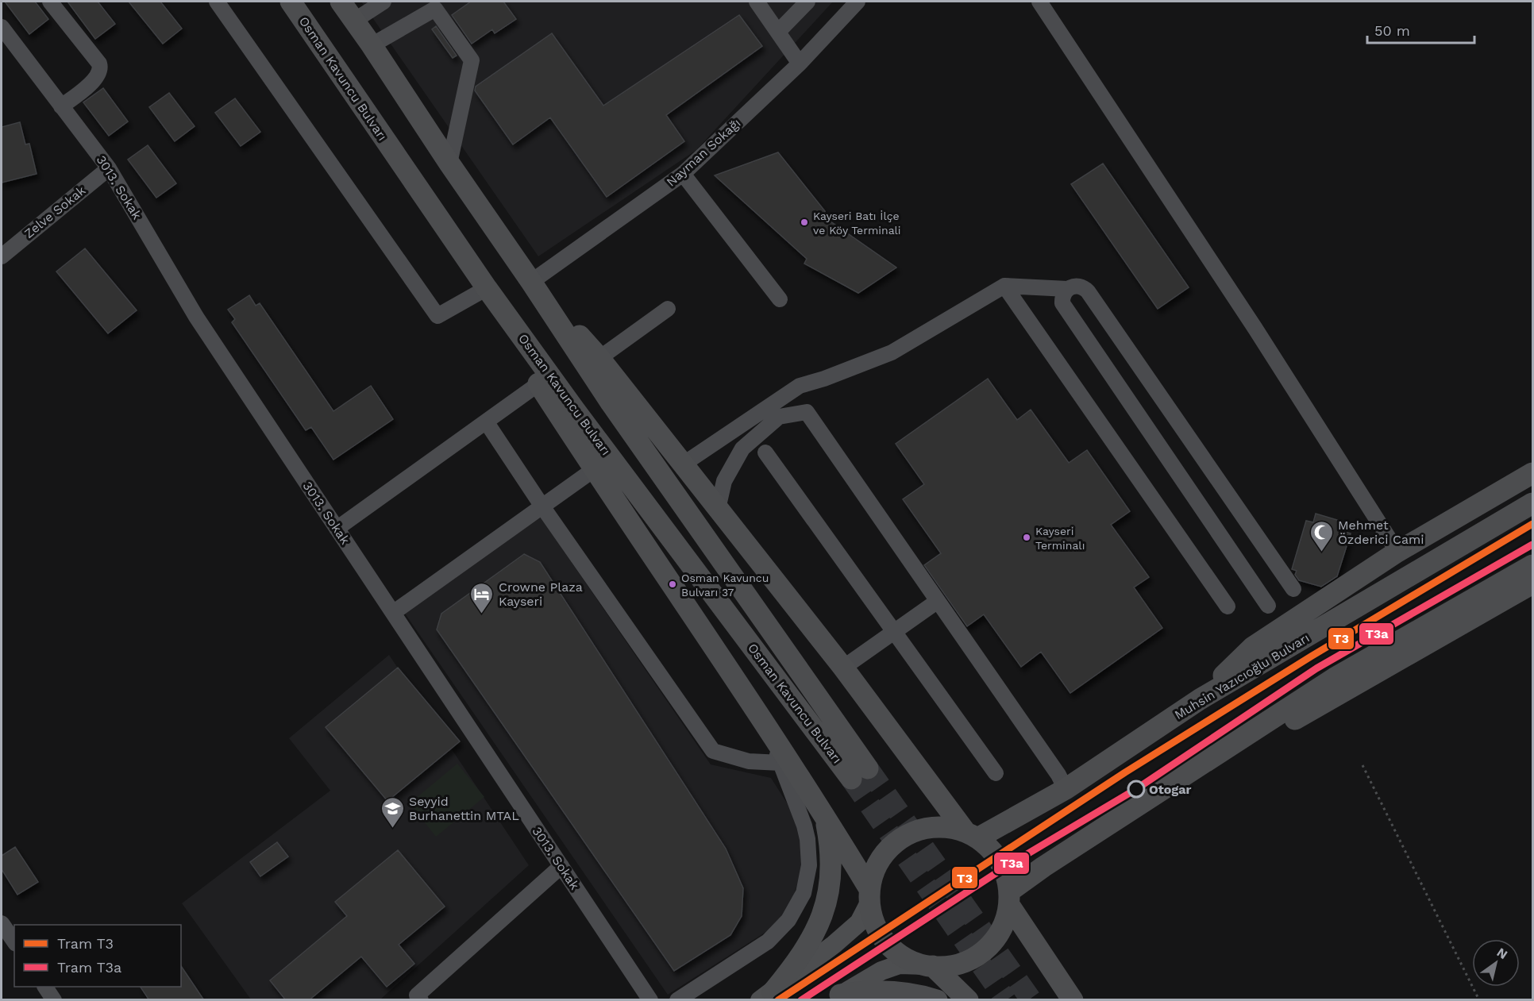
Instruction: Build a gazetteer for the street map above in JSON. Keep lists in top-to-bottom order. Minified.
{"streets":{"highway":["Osman Kavuncu Bulvarı","Muhsin Yazıcıoğlu Bulvarı"],"street":["Nayman Sokağı","3013. Sokak","Zelve Sokak"]},"crossings":[["Osman Kavuncu Bulvarı","Nayman Sokağı"],["3013. Sokak","Zelve Sokak"]],"places":{"other":["Kayseri Batı İlçe ve Köy Terminali","Kayseri Terminalı","Osman Kavuncu Bulvarı 37","Otogar"],"mosque":["Mehmet Özderici Cami"],"hotel":["Crowne Plaza Kayseri"],"school or university":["Seyyid Burhanettin MTAL"]},"lines":["tram line T3","tram line T3a"],"legend":["Tram T3","Tram T3a"],"scale_bar":"50 m","north":"top right"}
